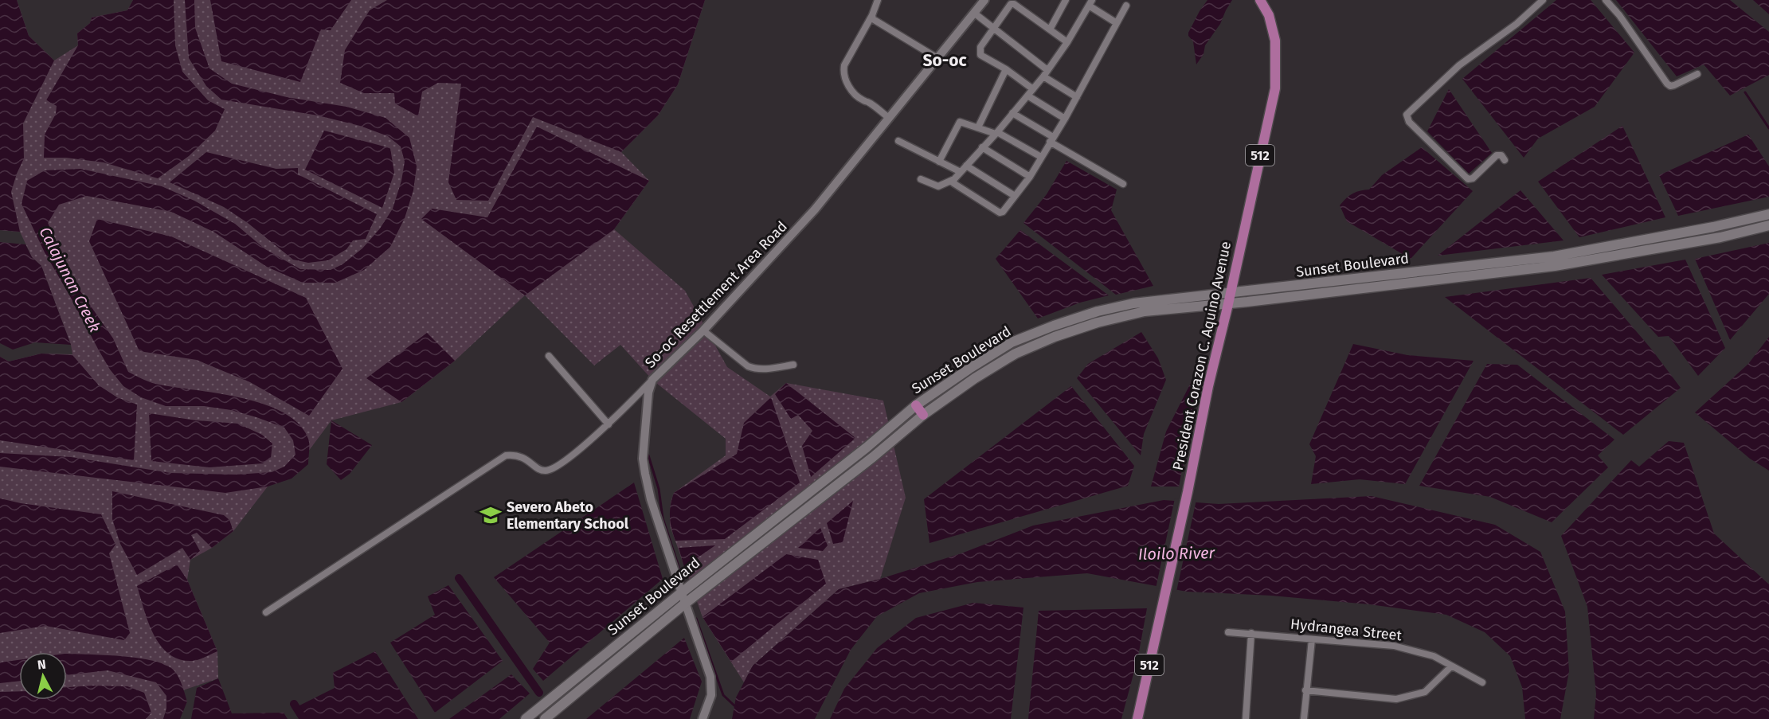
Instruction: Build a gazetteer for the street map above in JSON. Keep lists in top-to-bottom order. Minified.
{"streets":{"main road":["512","Sunset Boulevard","President Corazon C. Aquino Avenue"],"street":["So-oc Resettlement Area Road","Hydrangea Street"]},"crossings":[["Sunset Boulevard","So-oc Resettlement Area Road"],["Sunset Boulevard","President Corazon C. Aquino Avenue"]],"districts":["So-oc"],"water":["Calajunan Creek","Iloilo River"],"places":{"school or university":["Severo Abeto Elementary School"]},"north":"top"}
